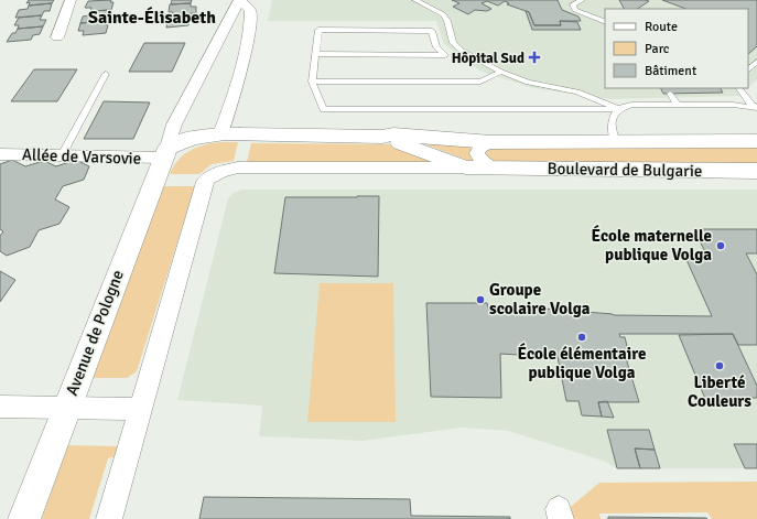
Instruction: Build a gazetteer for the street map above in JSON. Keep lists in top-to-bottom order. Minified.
{"streets":{"street":["Allée de Varsovie","Boulevard de Bulgarie","Avenue de Pologne"]},"crossings":[["Allée de Varsovie","Boulevard de Bulgarie"],["Allée de Varsovie","Avenue de Pologne"],["Boulevard de Bulgarie","Avenue de Pologne"]],"districts":["Sainte-Élisabeth"],"places":{"health":["Hôpital Sud"],"other":["École maternelle publique Volga","Groupe scolaire Volga","École élémentaire publique Volga","Liberté Couleurs"]},"legend":["Route","Parc","Bâtiment"]}
